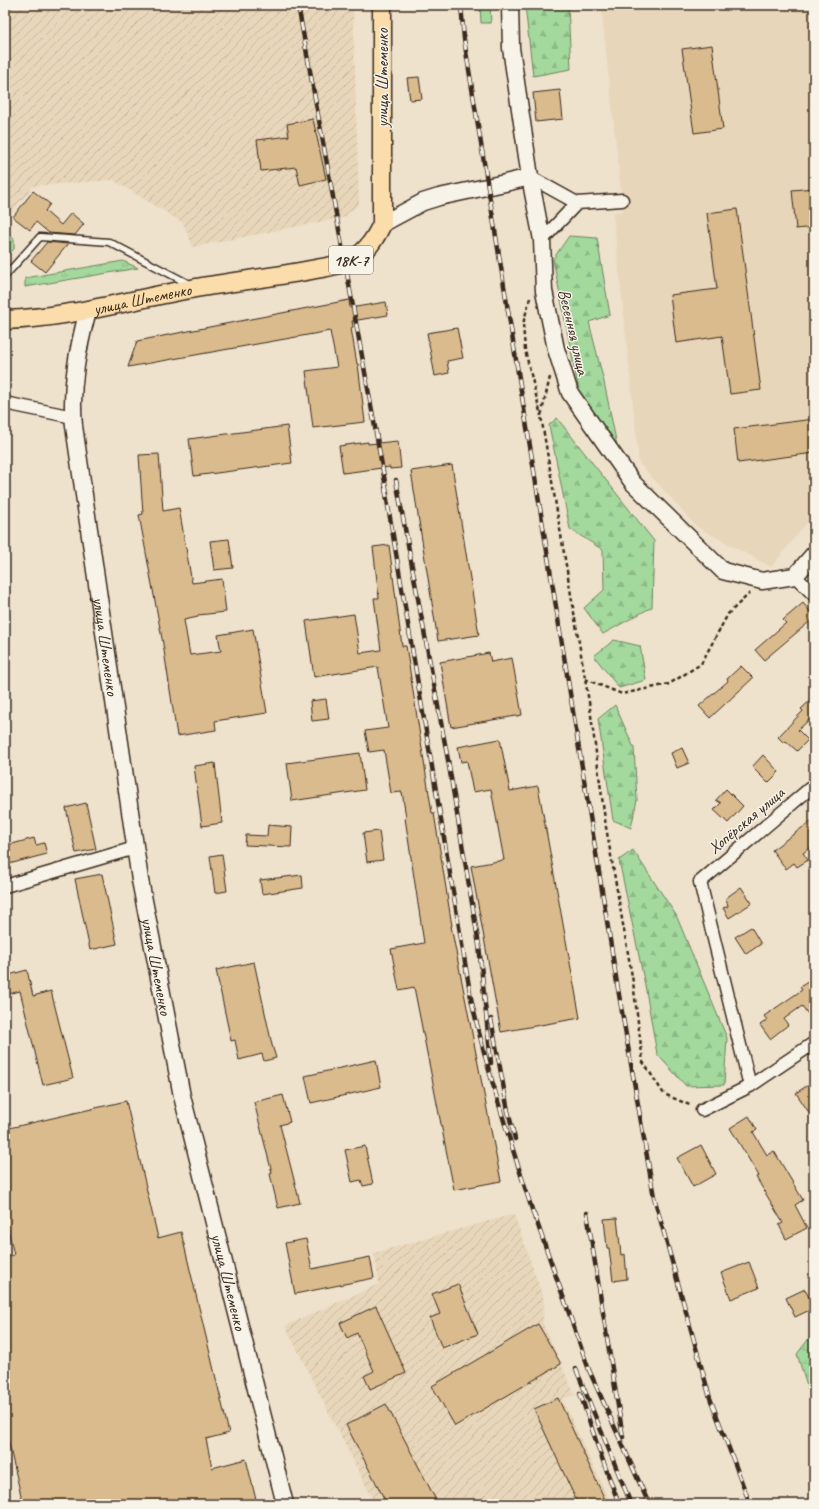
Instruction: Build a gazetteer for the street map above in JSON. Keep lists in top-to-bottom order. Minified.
{"streets":{"main road":["улица Штеменко","18К-7","Весенняя улица"],"street":["Хопёрская улица"]},"crossings":[["улица Штеменко","18К-7"]]}
